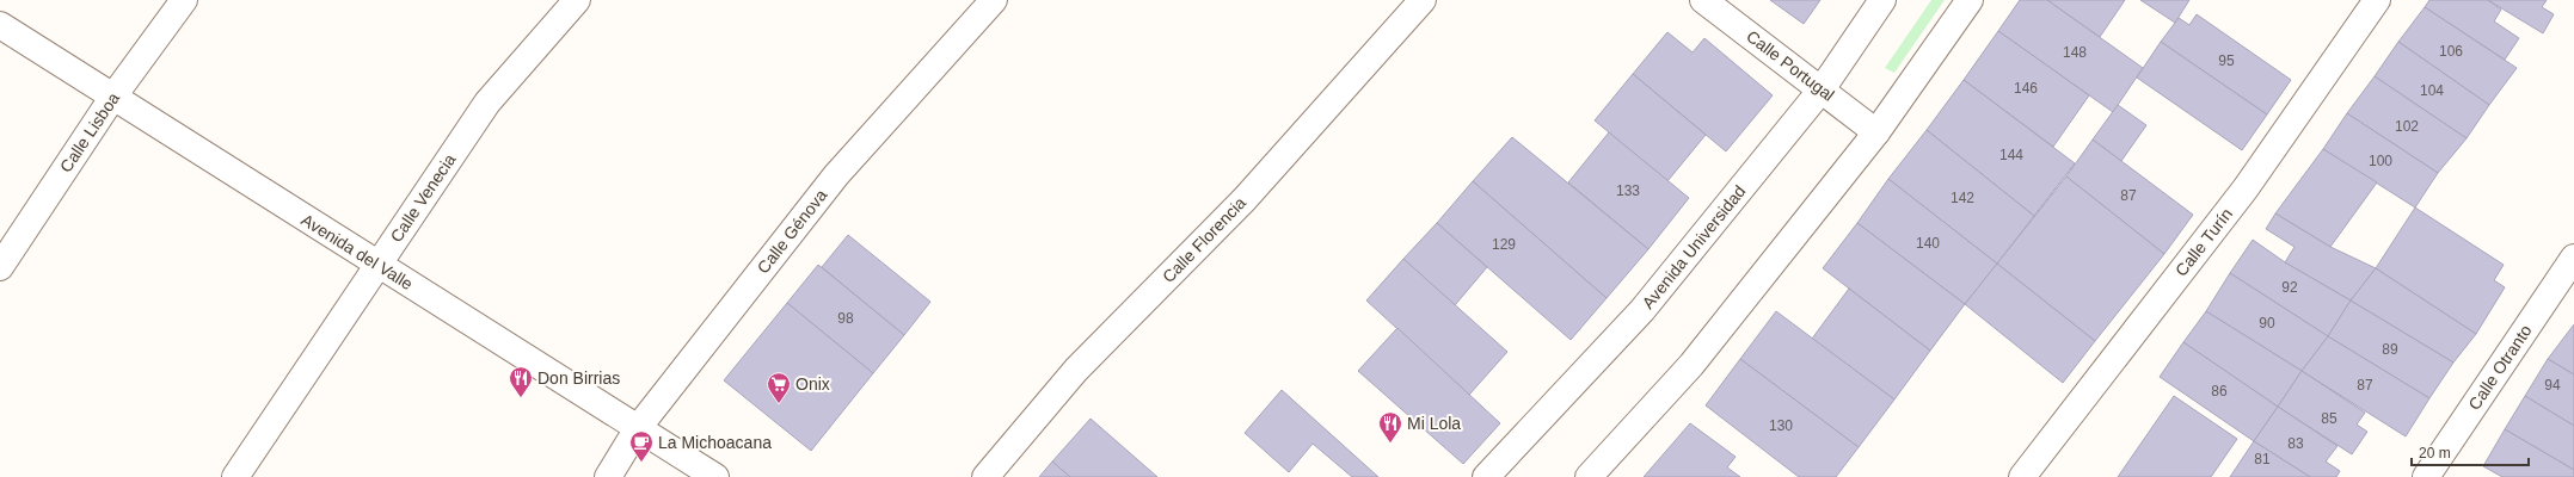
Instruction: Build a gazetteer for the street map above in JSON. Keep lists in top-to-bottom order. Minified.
{"streets":{"street":["Calle Portugal","Calle Lisboa","Calle Venecia","Calle Génova","Calle Florencia","Calle Turín","Avenida Universidad","Avenida del Valle","Calle Otranto"]},"crossings":[["Calle Portugal","Avenida Universidad"],["Calle Lisboa","Avenida del Valle"],["Calle Venecia","Avenida del Valle"],["Calle Génova","Avenida del Valle"]],"places":{"restaurant":["Don Birrias","Mi Lola"],"supermarket":["Onix"],"cafe":["La Michoacana"]},"house_numbers":["106","148","95","146","104","102","144","100","133","87","142","140","129","92","98","90","89","87","94","86","85","130","83","81"],"scale_bar":"20 m"}
